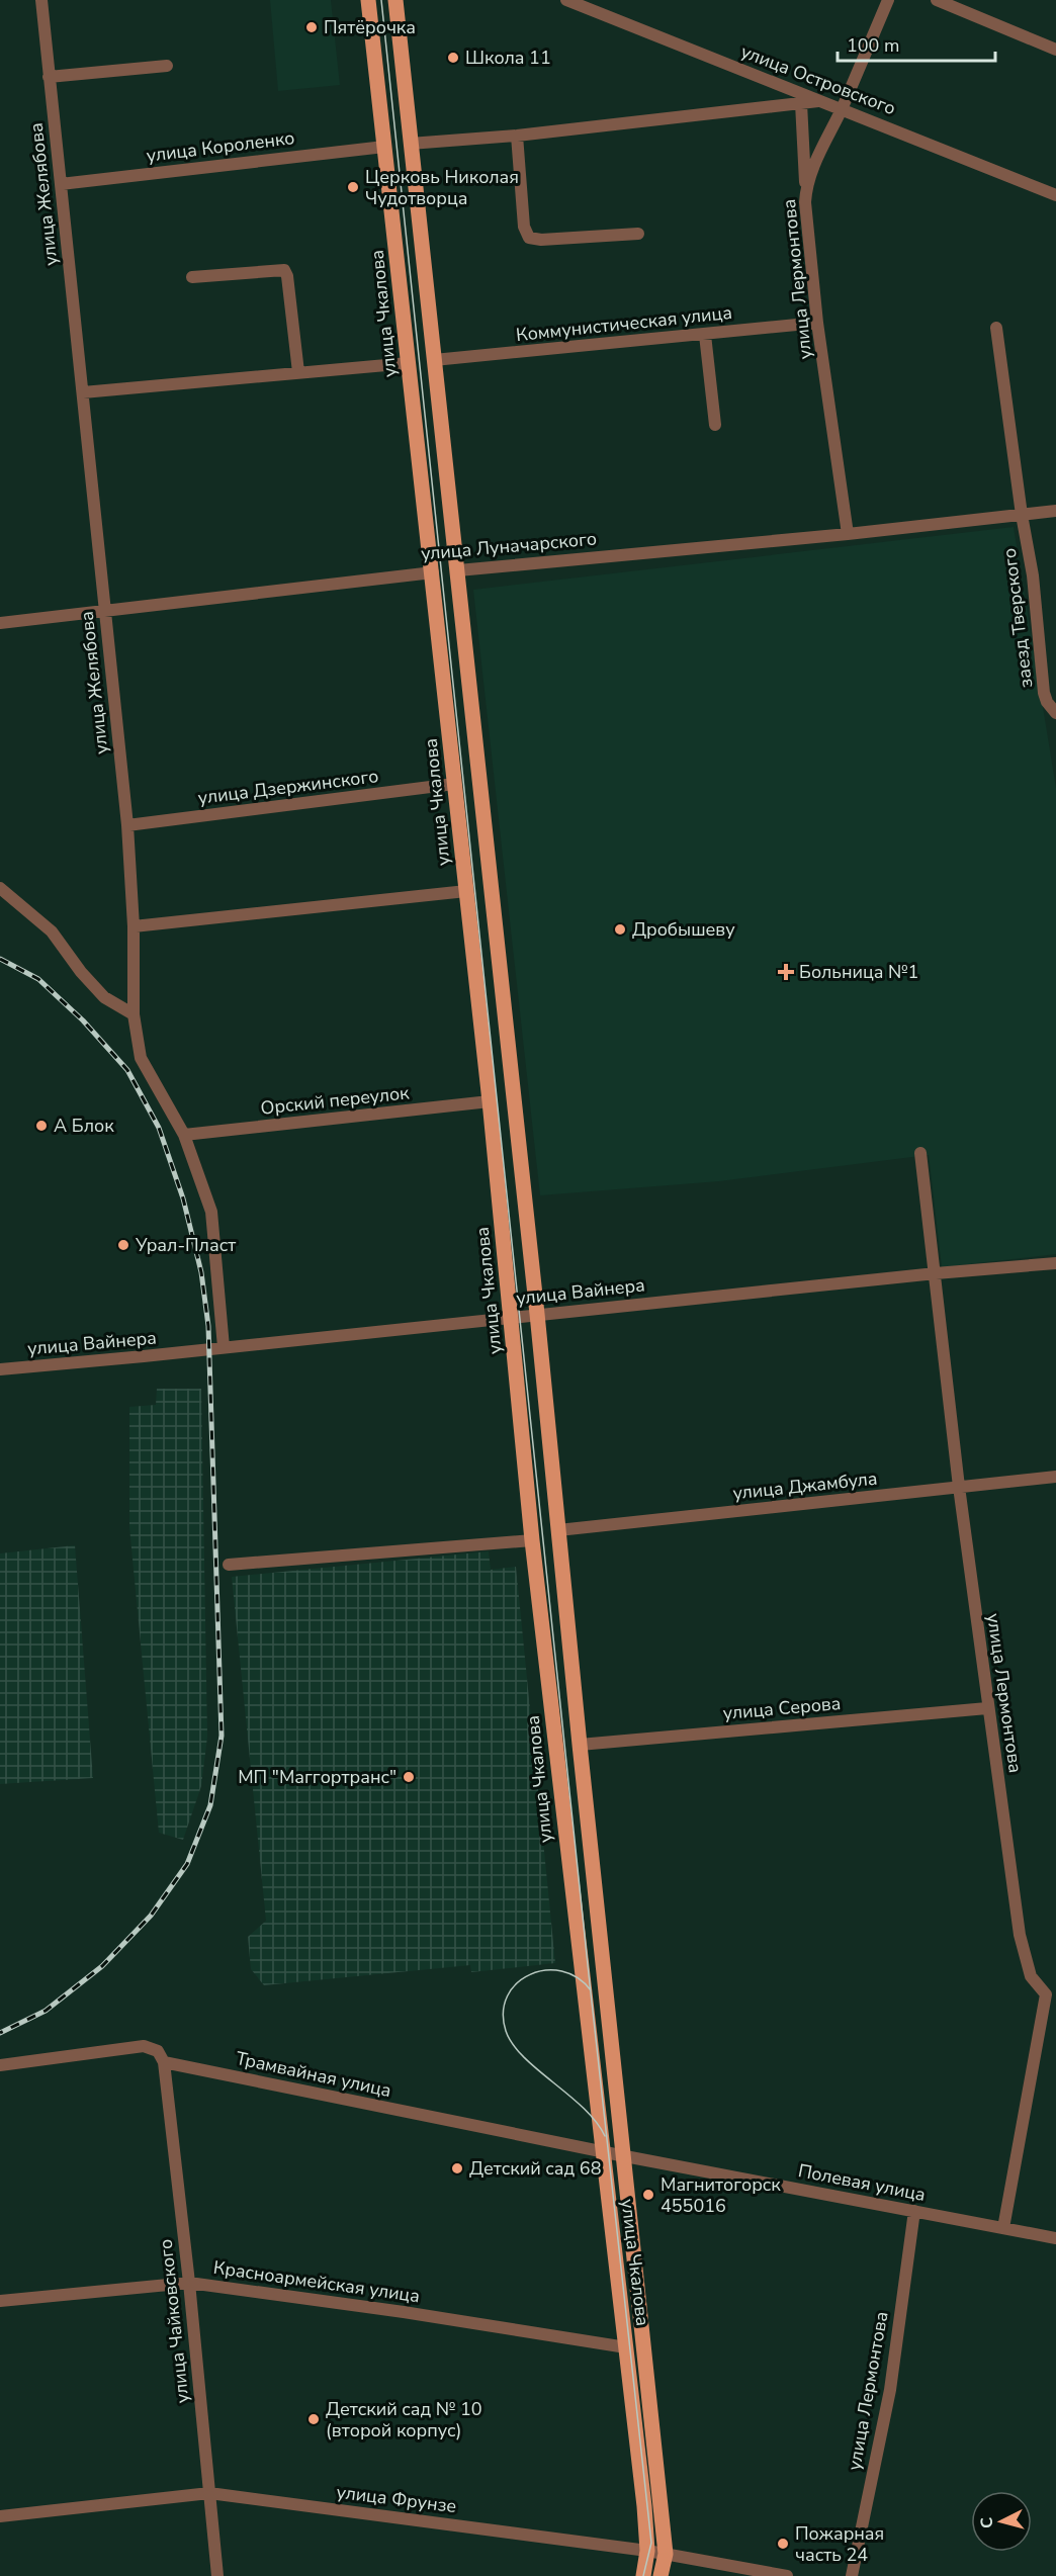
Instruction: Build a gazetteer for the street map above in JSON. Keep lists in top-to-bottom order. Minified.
{"streets":{"main road":["улица Чкалова","улица Луначарского"],"street":["улица Островского","улица Короленко","улица Желябова","улица Лермонтова","Коммунистическая улица","заезд Тверского","улица Дзержинского","Орский переулок","улица Вайнера","улица Джамбула","улица Серова","Трамвайная улица","Полевая улица","Красноармейская улица","улица Чайковского","улица Фрунзе"]},"crossings":[["улица Островского","улица Лермонтова"],["улица Короленко","улица Желябова"],["улица Короленко","улица Чкалова"],["улица Желябова","улица Луначарского"],["улица Желябова","улица Дзержинского"],["улица Желябова","Орский переулок"],["улица Желябова","улица Вайнера"],["улица Лермонтова","Коммунистическая улица"],["улица Лермонтова","улица Луначарского"],["улица Лермонтова","улица Вайнера"],["улица Лермонтова","улица Джамбула"],["улица Лермонтова","улица Серова"],["улица Лермонтова","Полевая улица"],["улица Чкалова","Коммунистическая улица"],["улица Чкалова","улица Луначарского"],["улица Чкалова","улица Дзержинского"],["улица Чкалова","Орский переулок"],["улица Чкалова","улица Вайнера"],["улица Чкалова","улица Джамбула"],["улица Чкалова","улица Серова"],["улица Чкалова","Трамвайная улица"],["улица Чкалова","Полевая улица"],["улица Чкалова","Красноармейская улица"],["улица Чкалова","улица Фрунзе"],["улица Луначарского","заезд Тверского"],["Трамвайная улица","Полевая улица"],["Трамвайная улица","улица Чайковского"],["Красноармейская улица","улица Чайковского"],["улица Чайковского","улица Фрунзе"]],"places":{"other":["Пятёрочка","Школа 11","Церковь Николая Чудотворца","Дробышеву","А Блок","Урал-Пласт","МП \"Маггортранс\"","Детский сад 68","Магнитогорск 455016","Детский сад № 10 (второй корпус)","Пожарная часть 24"],"health":["Больница №1"]},"scale_bar":"100 m","north":"left"}
